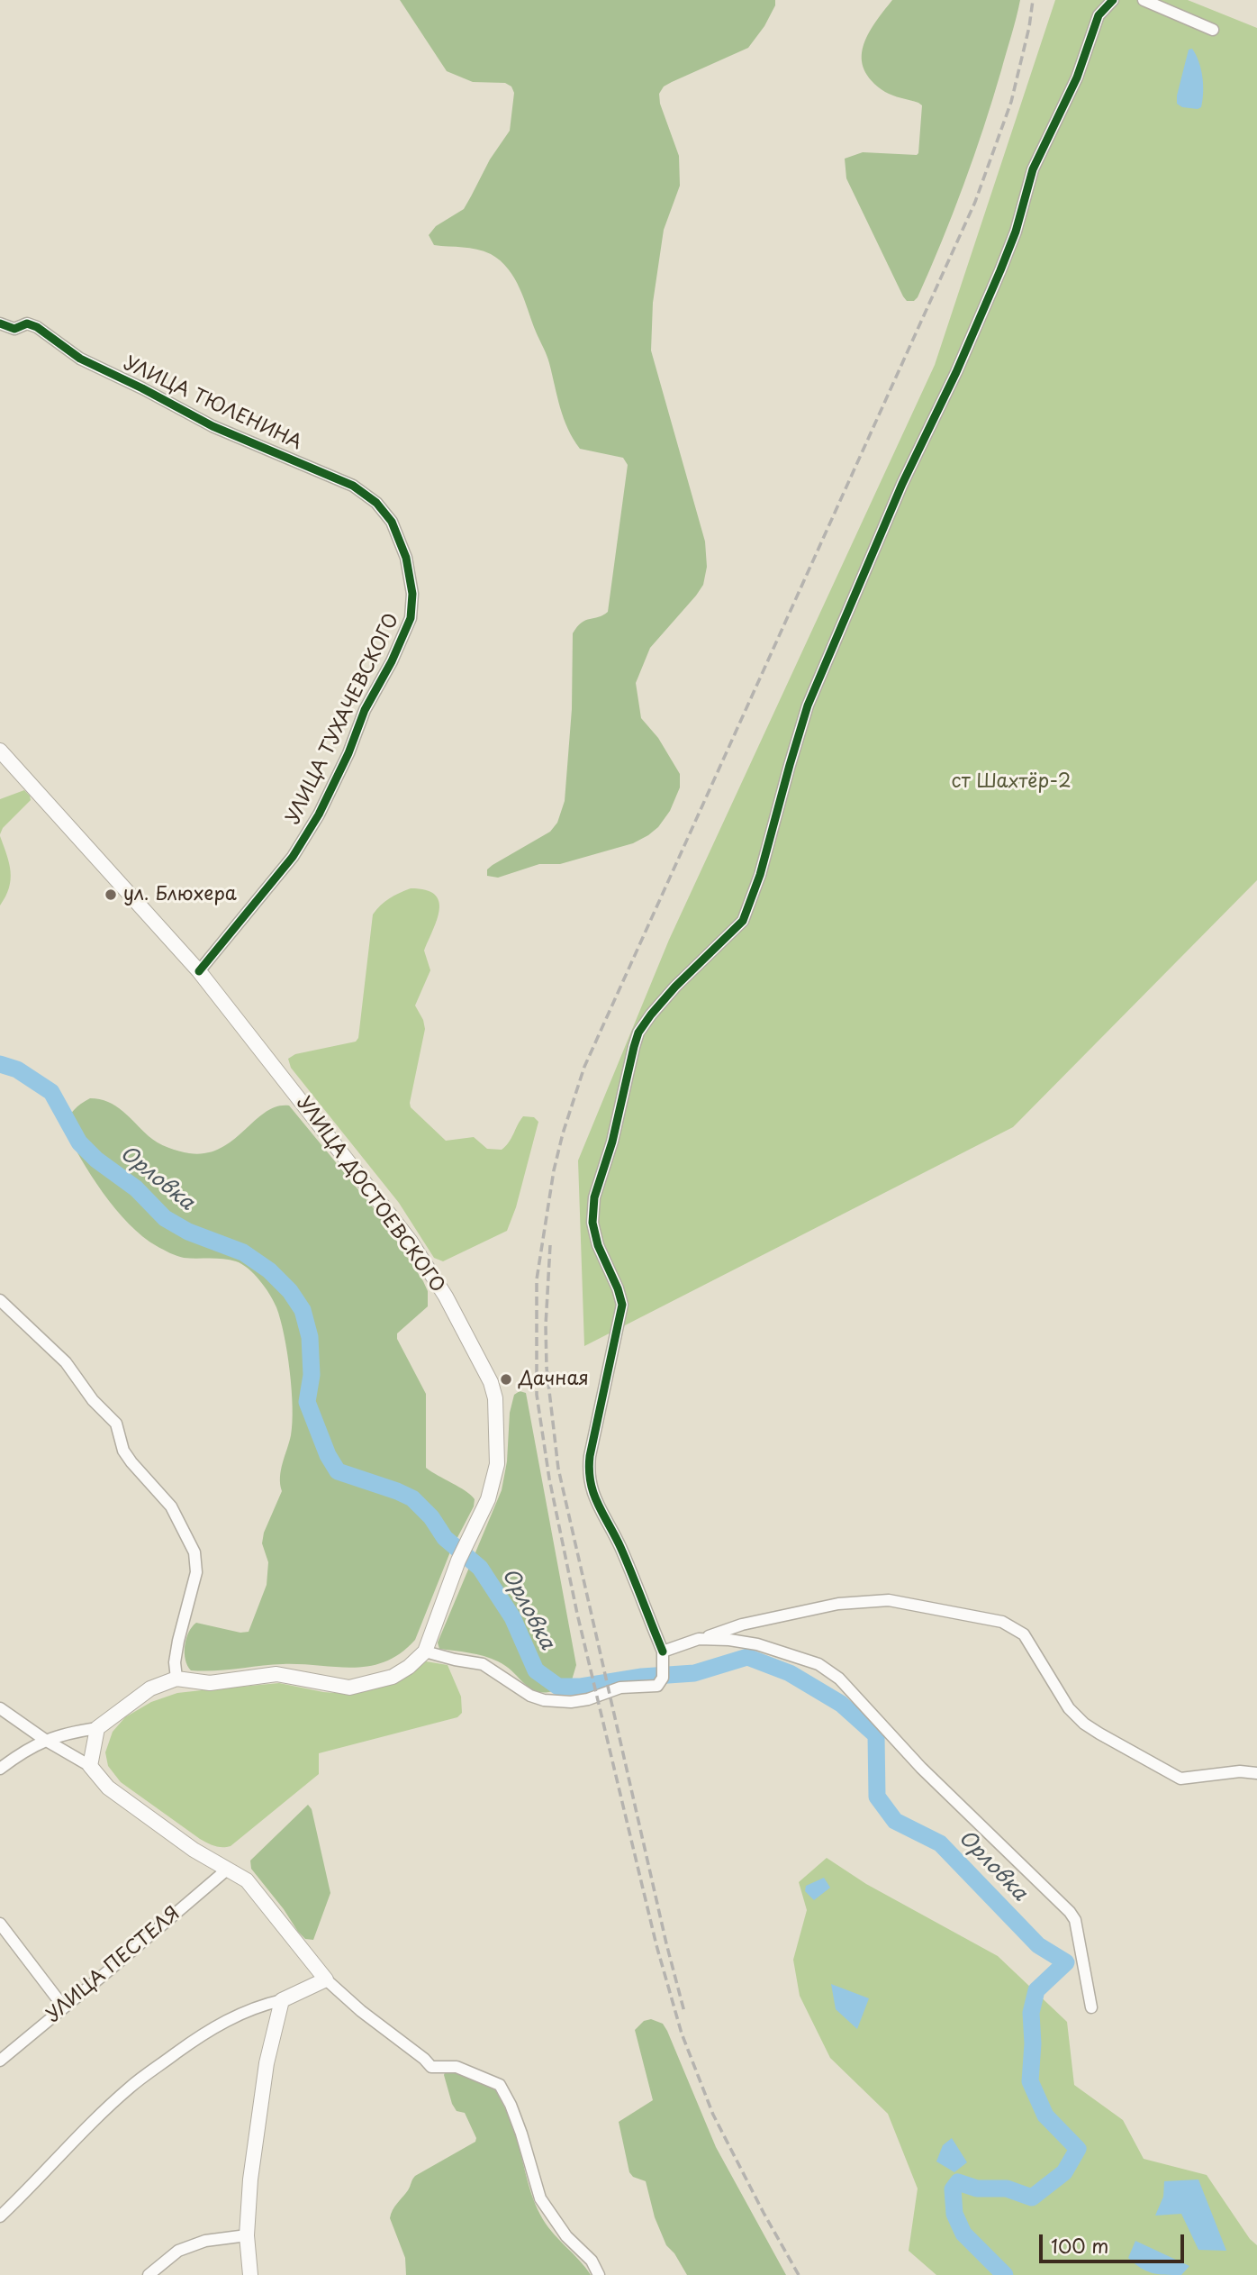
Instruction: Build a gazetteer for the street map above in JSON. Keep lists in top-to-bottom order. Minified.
{"streets":{"main road":["УЛИЦА ДОСТОЕВСКОГО"],"street":["УЛИЦА ТЮЛЕНИНА","УЛИЦА ТУХАЧЕВСКОГО","УЛИЦА ПЕСТЕЛЯ"]},"crossings":[["УЛИЦА ТЮЛЕНИНА","УЛИЦА ТУХАЧЕВСКОГО"],["УЛИЦА ТУХАЧЕВСКОГО","УЛИЦА ДОСТОЕВСКОГО"]],"water":["Орловка"],"parks":["ст Шахтёр-2"],"places":["ул. Блюхера","Дачная"],"scale_bar":"100 m"}
